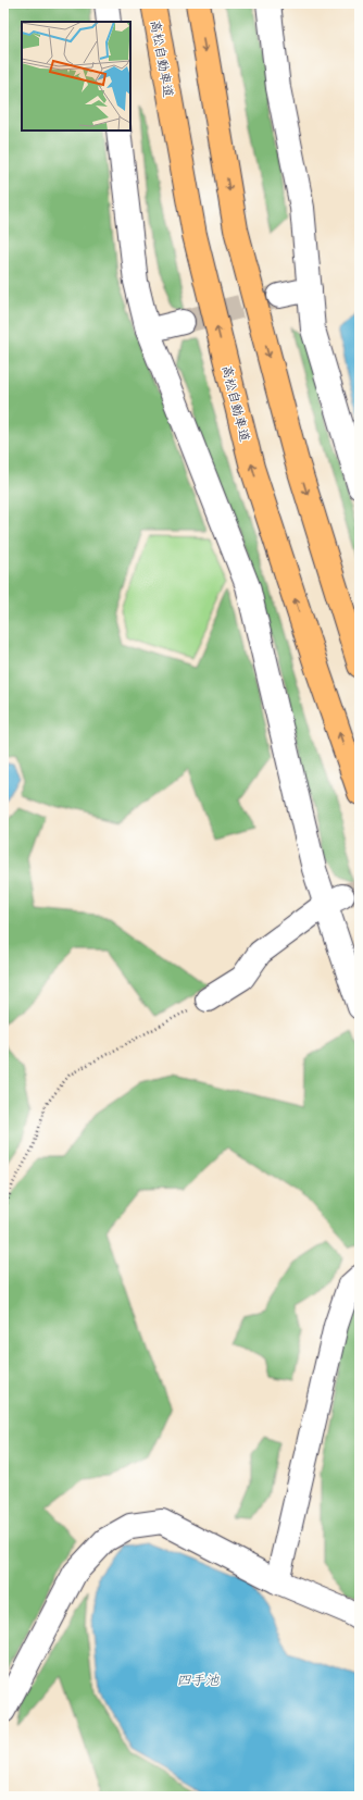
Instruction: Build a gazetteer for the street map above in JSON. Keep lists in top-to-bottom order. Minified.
{"streets":{"highway":["高松自動車道"]},"water":["四手池"]}
